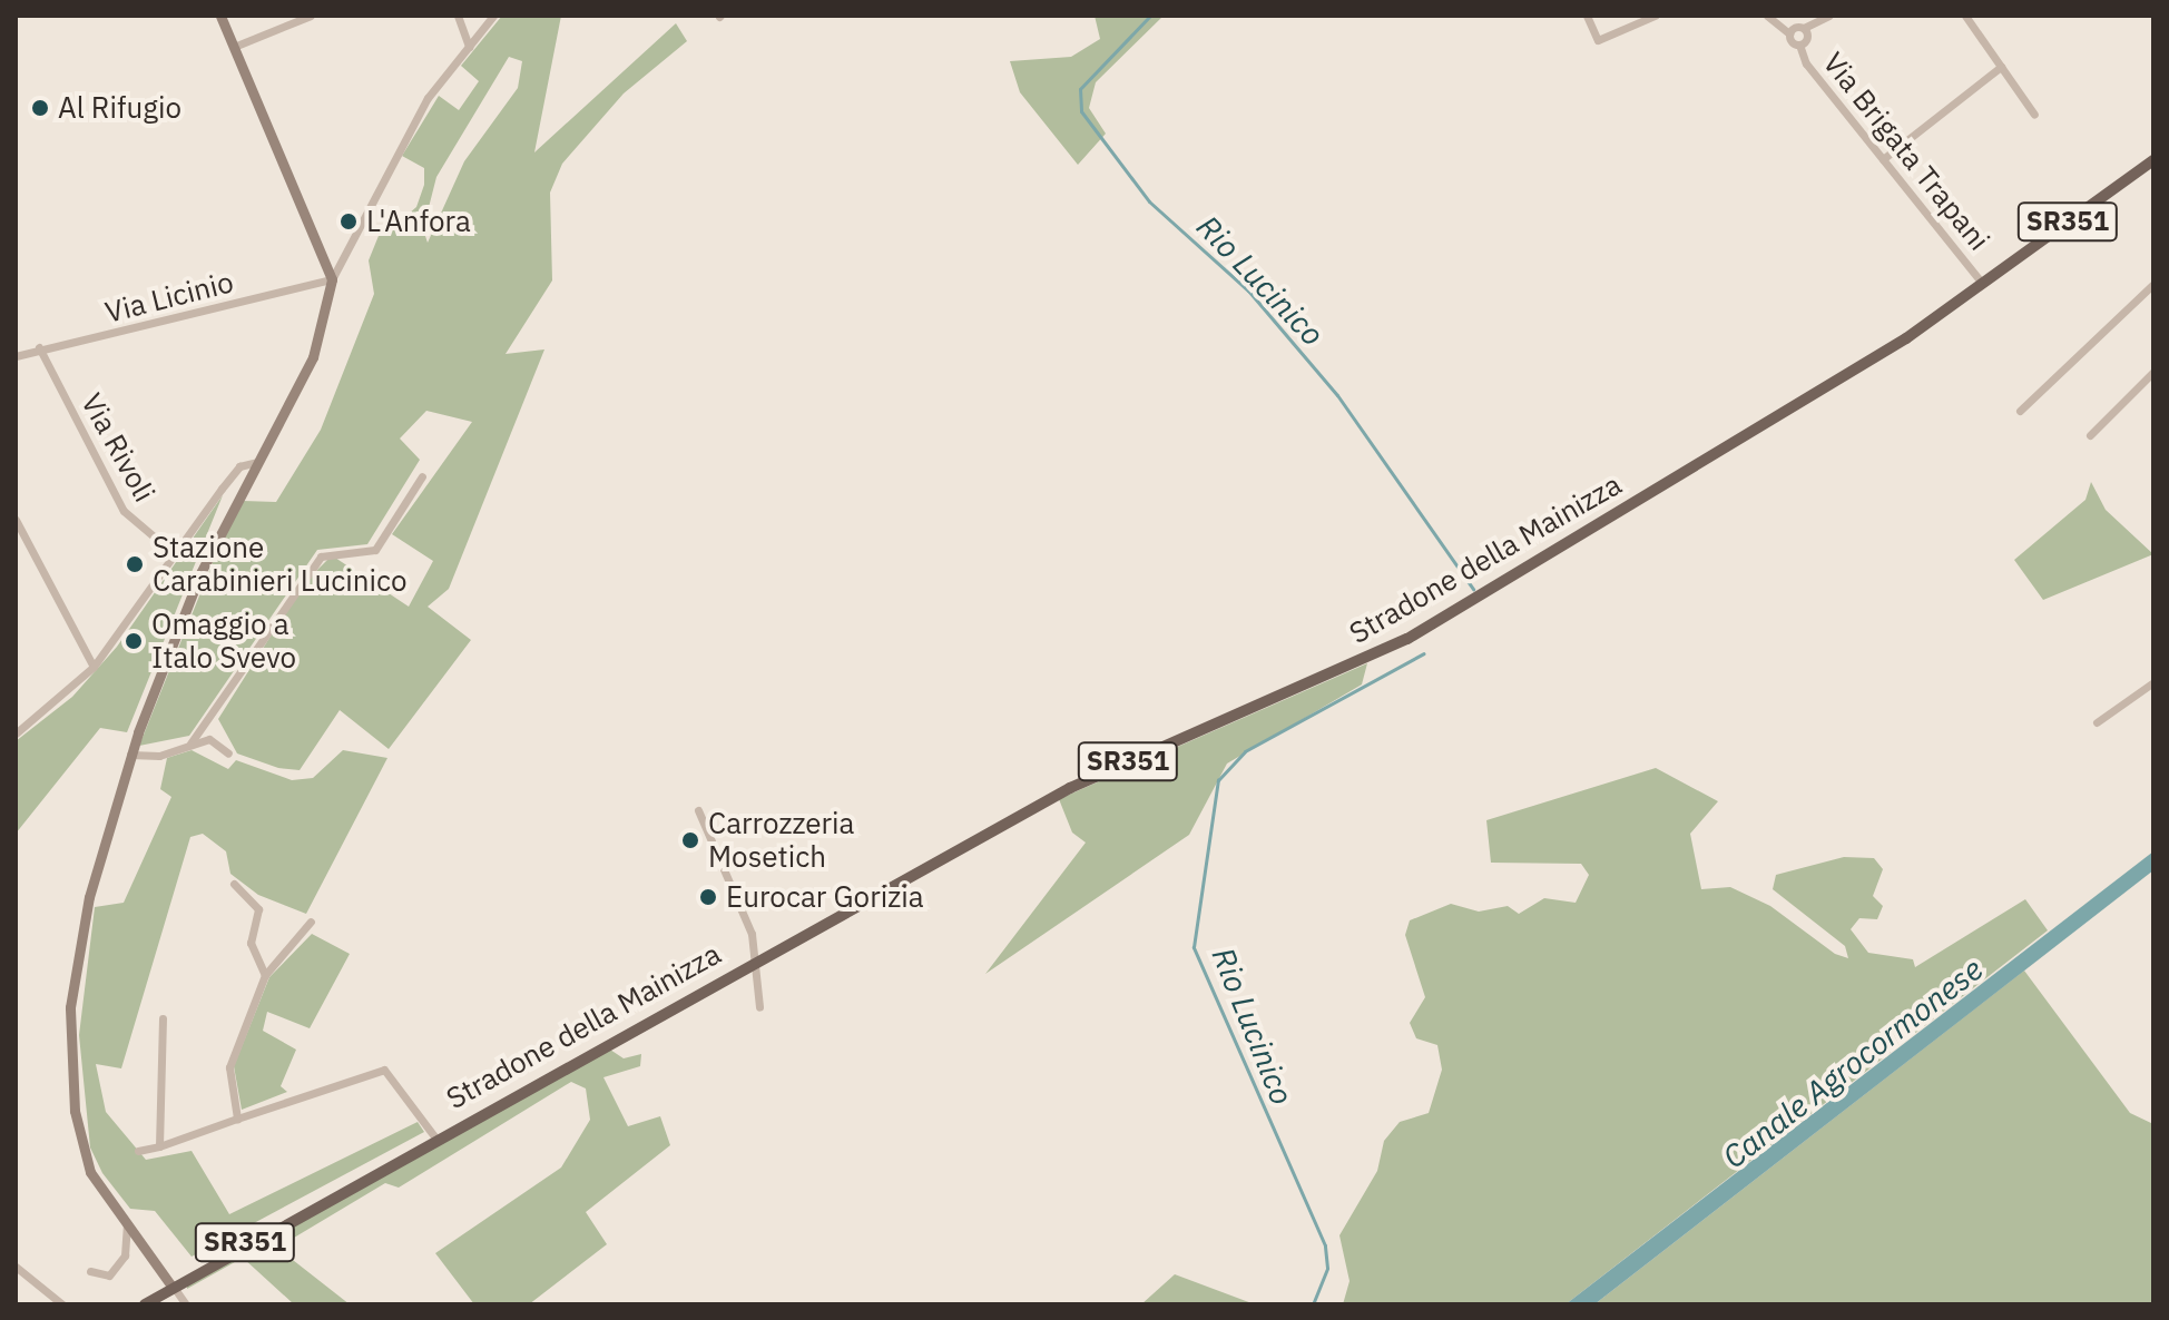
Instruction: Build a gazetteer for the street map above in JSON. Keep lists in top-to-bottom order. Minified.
{"streets":{"main road":["SR351","Stradone della Mainizza"],"street":["Via Brigata Trapani","Via Licinio","Via Rivoli"]},"crossings":[["Via Brigata Trapani","Stradone della Mainizza"],["Via Licinio","Via Rivoli"]],"water":["Rio Lucinico","Canale Agrocormonese"],"places":["Al Rifugio","L'Anfora","Stazione Carabinieri Lucinico","Omaggio a Italo Svevo","Carrozzeria Mosetich","Eurocar Gorizia"]}
